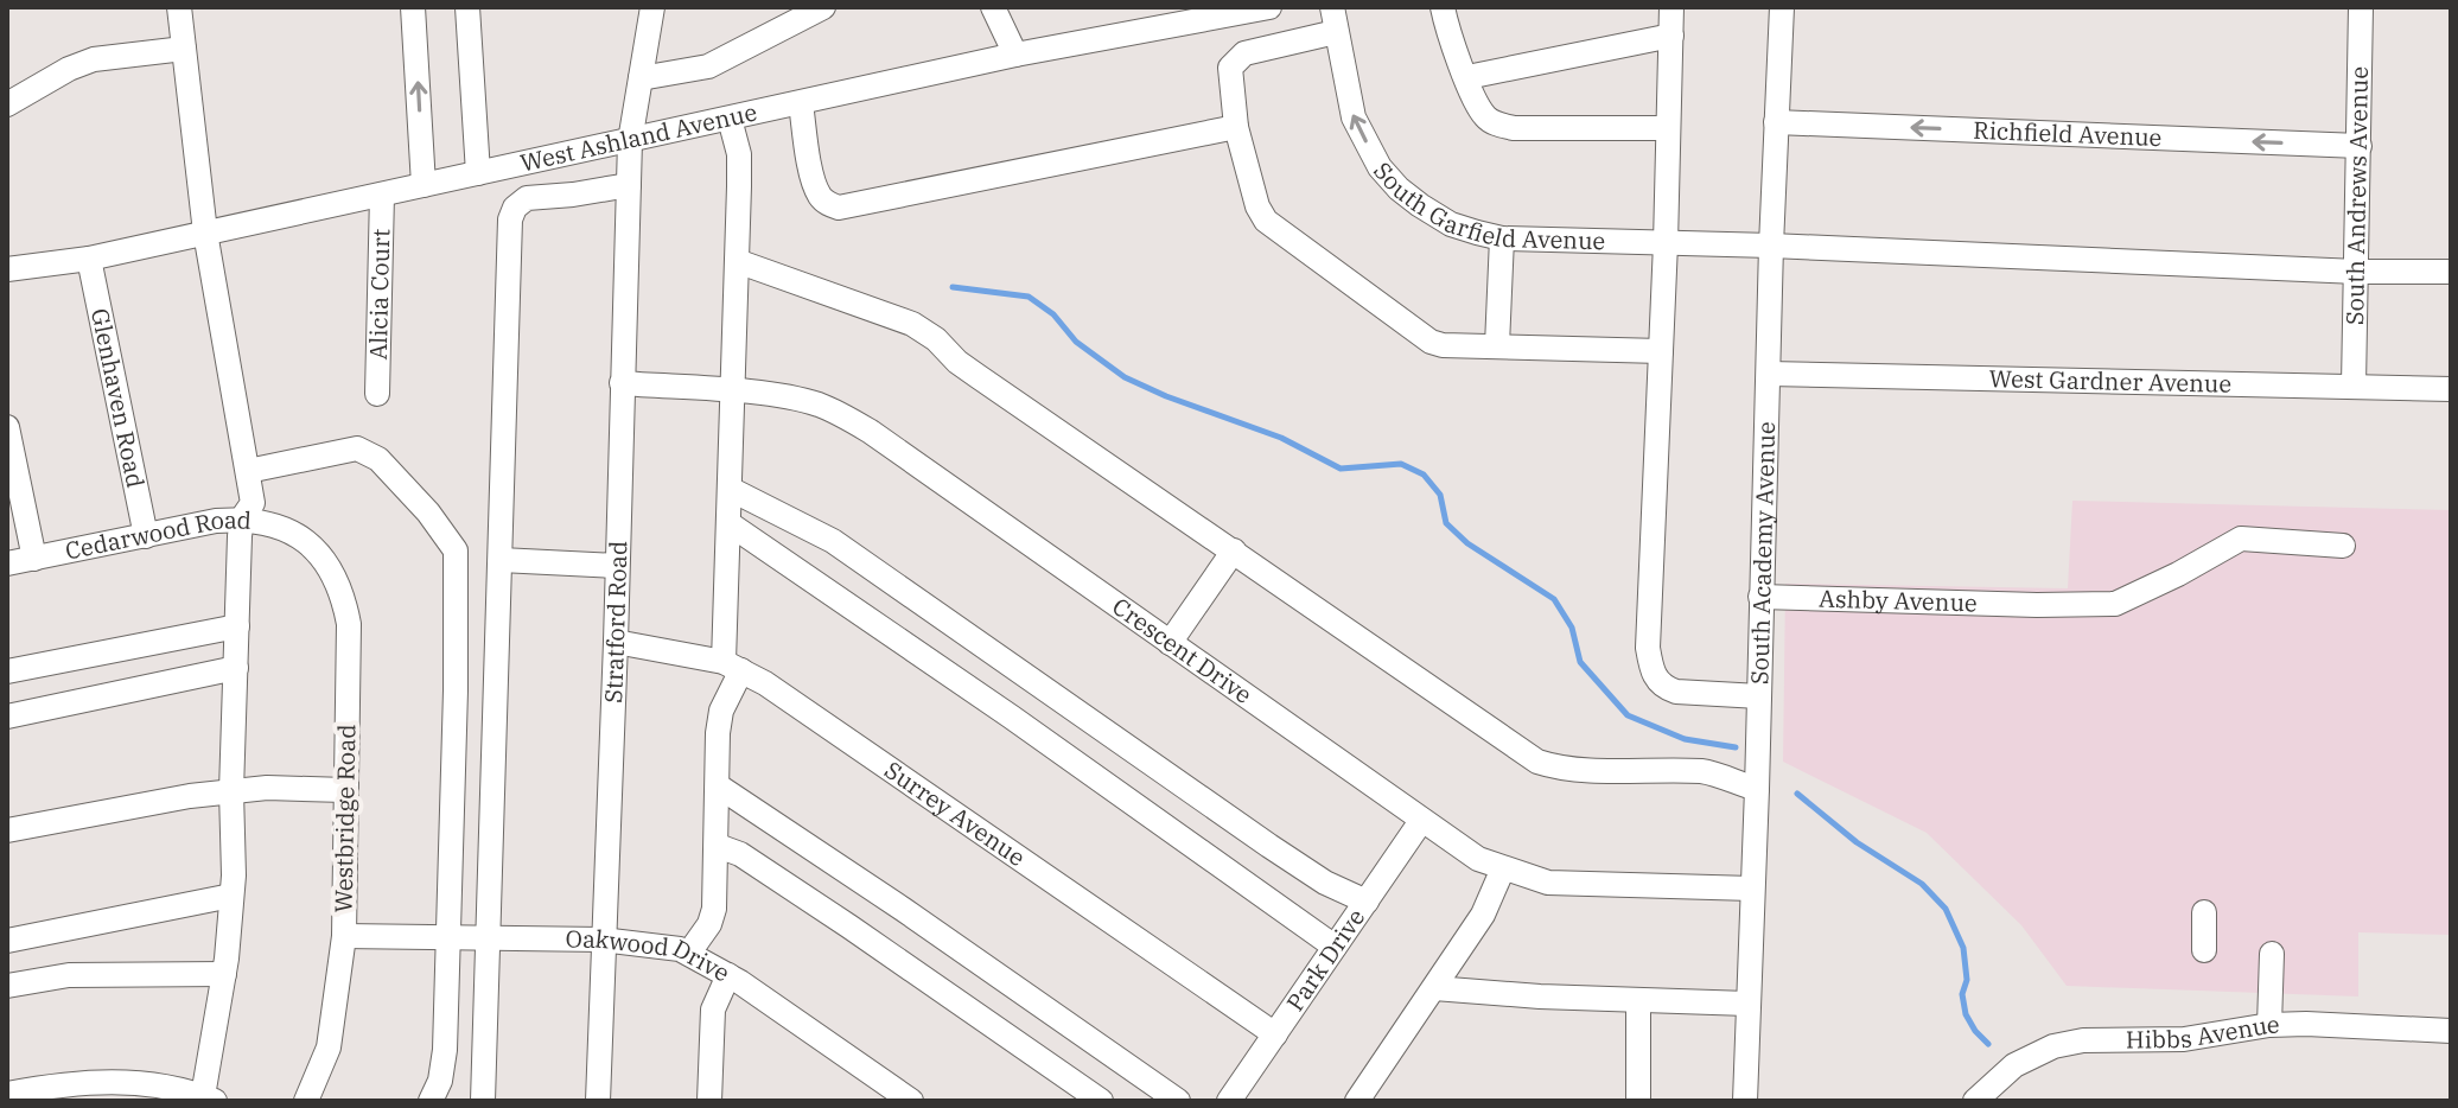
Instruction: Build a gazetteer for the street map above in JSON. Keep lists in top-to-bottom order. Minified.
{"streets":{"street":["Richfield Avenue","West Ashland Avenue","South Andrews Avenue","South Garfield Avenue","Alicia Court","West Gardner Avenue","Glenhaven Road","Cedarwood Road","South Academy Avenue","Ashby Avenue","Stratford Road","Crescent Drive","Surrey Avenue","Westbridge Road","Oakwood Drive","Park Drive","Hibbs Avenue"]},"crossings":[["Richfield Avenue","South Andrews Avenue"],["Richfield Avenue","South Academy Avenue"],["West Ashland Avenue","Alicia Court"],["West Ashland Avenue","Glenhaven Road"],["West Ashland Avenue","Stratford Road"],["South Andrews Avenue","South Garfield Avenue"],["South Andrews Avenue","West Gardner Avenue"],["South Garfield Avenue","South Academy Avenue"],["West Gardner Avenue","South Academy Avenue"],["Glenhaven Road","Cedarwood Road"],["Cedarwood Road","Westbridge Road"],["South Academy Avenue","Ashby Avenue"],["South Academy Avenue","Crescent Drive"],["Stratford Road","Crescent Drive"],["Stratford Road","Surrey Avenue"],["Stratford Road","Oakwood Drive"],["Crescent Drive","Park Drive"],["Surrey Avenue","Park Drive"],["Westbridge Road","Oakwood Drive"]],"one_way":["Richfield Avenue"]}
